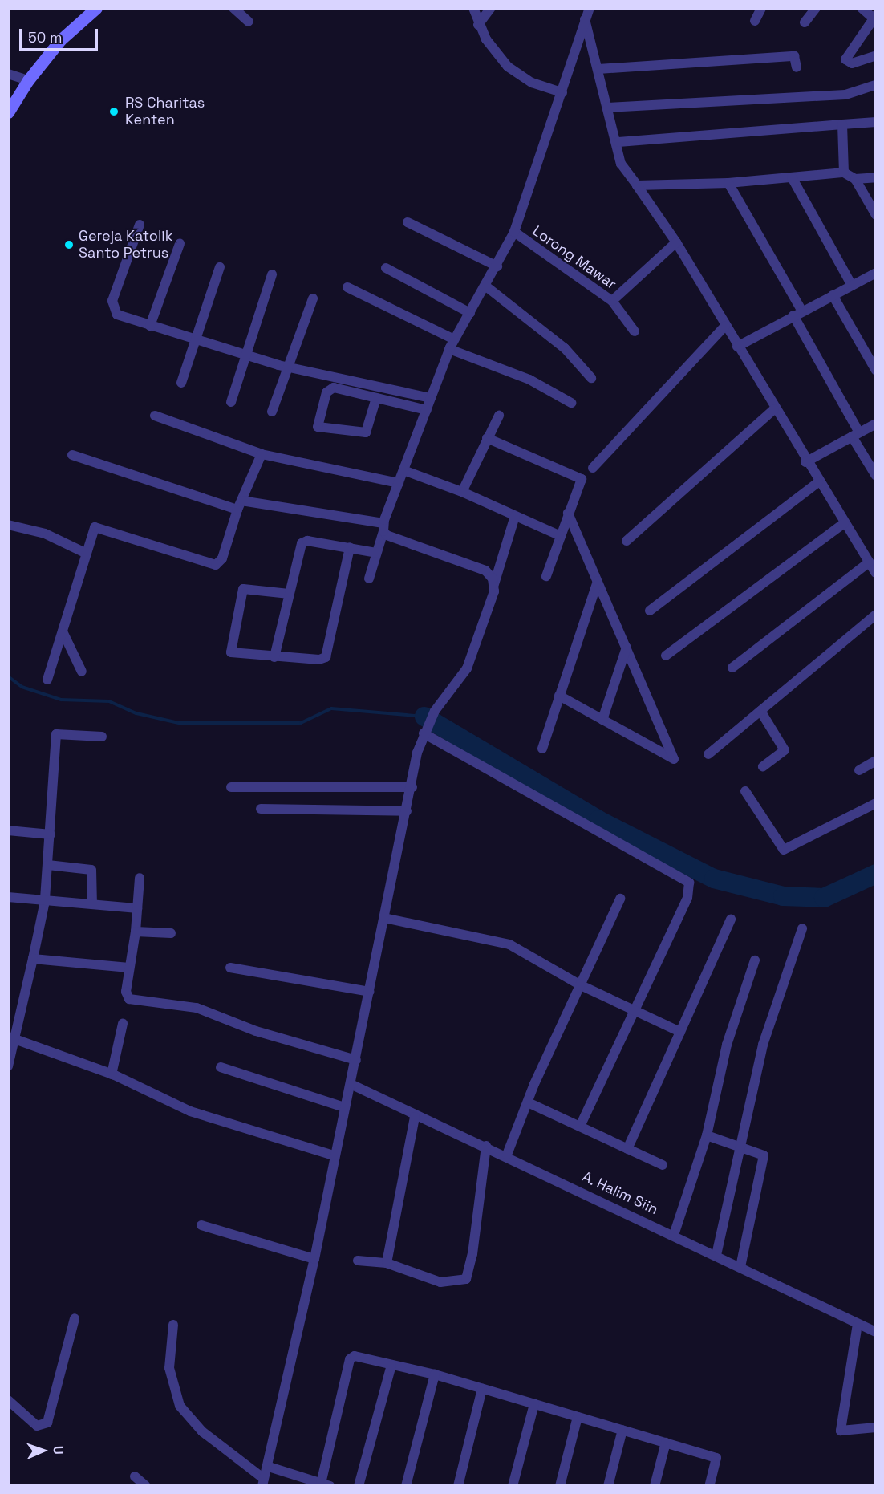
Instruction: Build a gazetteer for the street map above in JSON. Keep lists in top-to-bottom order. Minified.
{"streets":{"street":["Lorong Mawar","A. Halim Siin"]},"places":["RS Charitas Kenten","Gereja Katolik Santo Petrus"],"scale_bar":"50 m","north":"right"}
